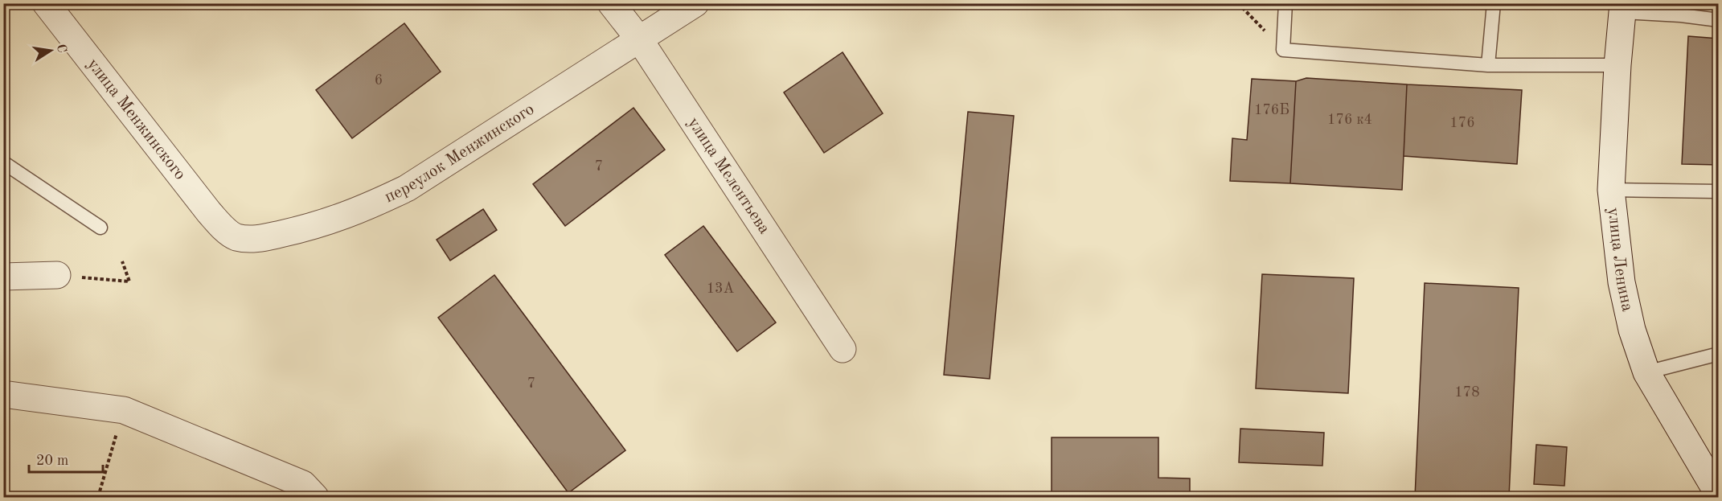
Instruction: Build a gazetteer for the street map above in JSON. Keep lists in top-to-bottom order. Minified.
{"streets":{"street":["улица Менжинского","переулок Менжинского","улица Мелентьева","улица Ленина"]},"crossings":[["улица Менжинского","переулок Менжинского"],["переулок Менжинского","улица Мелентьева"]],"house_numbers":["6","176Б","176 к4","176","7","13А","7","178"],"scale_bar":"20 m","north":"right"}
